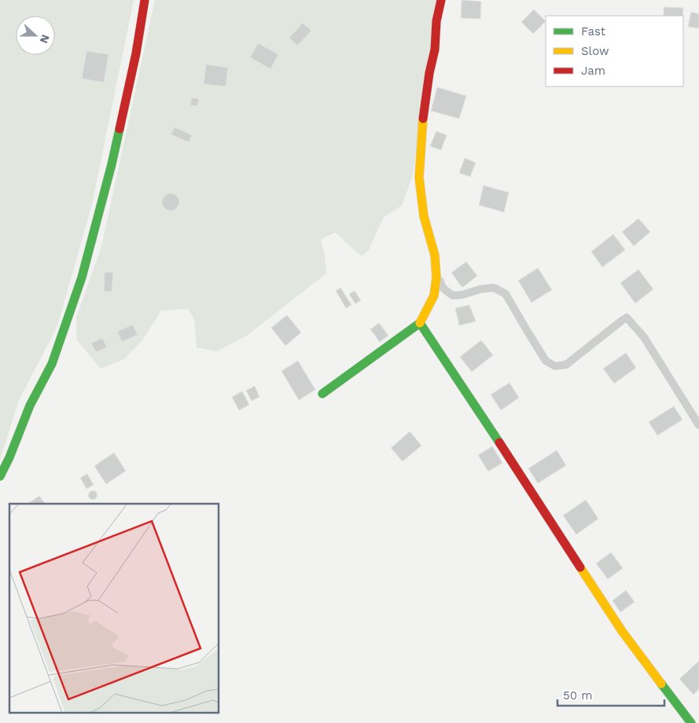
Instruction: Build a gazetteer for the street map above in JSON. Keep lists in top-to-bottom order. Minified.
{"legend":["Fast","Slow","Jam"],"scale_bar":"50 m","north":"right"}
